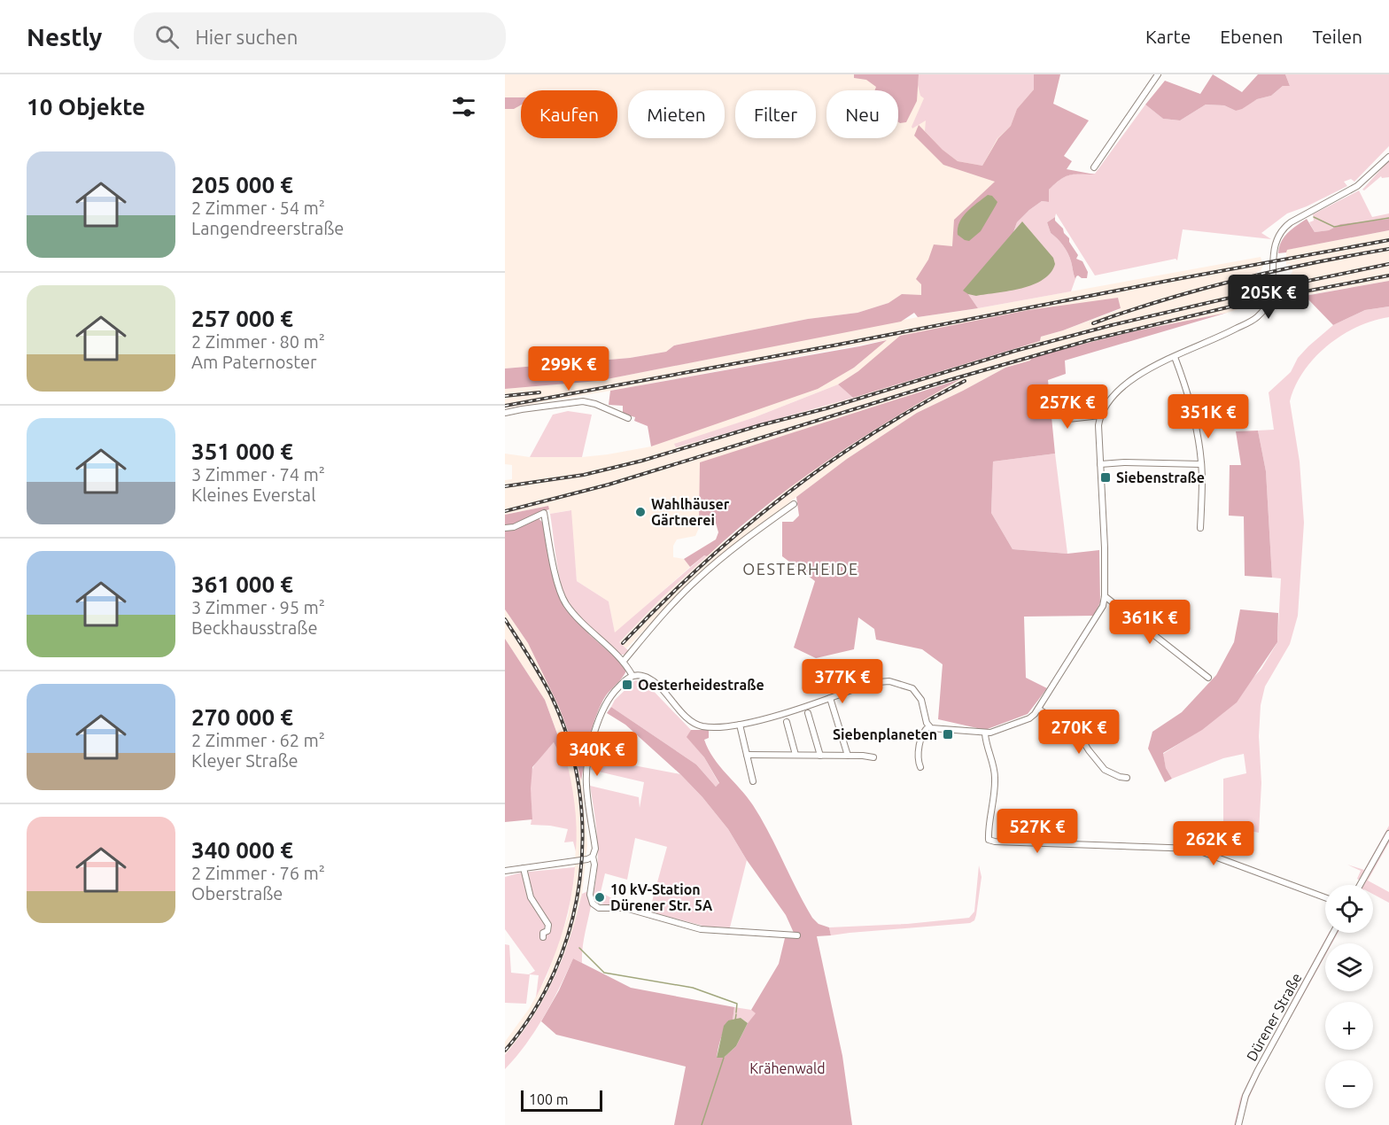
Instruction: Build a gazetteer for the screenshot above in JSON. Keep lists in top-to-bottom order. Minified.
{"streets":{"street":["Dürener Straße"]},"districts":["OESTERHEIDE"],"parks":["Krähenwald"],"places":{"transit":["Siebenstraße","Oesterheidestraße","Siebenplaneten"],"other":["Wahlhäuser Gärtnerei","10 kV-Station Dürener Str. 5A"]},"scale_bar":"100 m","page":{"header":"Nestly","search":"Hier suchen","nav":["Karte","Ebenen","Teilen"],"heading":"10 Objekte","chip":["Kaufen","Mieten","Filter","Neu"],"list":[{"name":"205 000 €","note":"2 Zimmer · 54 m² · Langendreerstraße"},{"name":"257 000 €","note":"2 Zimmer · 80 m² · Am Paternoster"},{"name":"351 000 €","note":"3 Zimmer · 74 m² · Kleines Everstal"},{"name":"361 000 €","note":"3 Zimmer · 95 m² · Beckhausstraße"},{"name":"270 000 €","note":"2 Zimmer · 62 m² · Kleyer Straße"},{"name":"340 000 €","note":"2 Zimmer · 76 m² · Oberstraße"}],"price":["205K €","299K €","257K €","351K €","361K €","377K €","270K €","340K €","527K €","262K €"],"map_buttons":["+","−"],"scale":"100 m"}}
